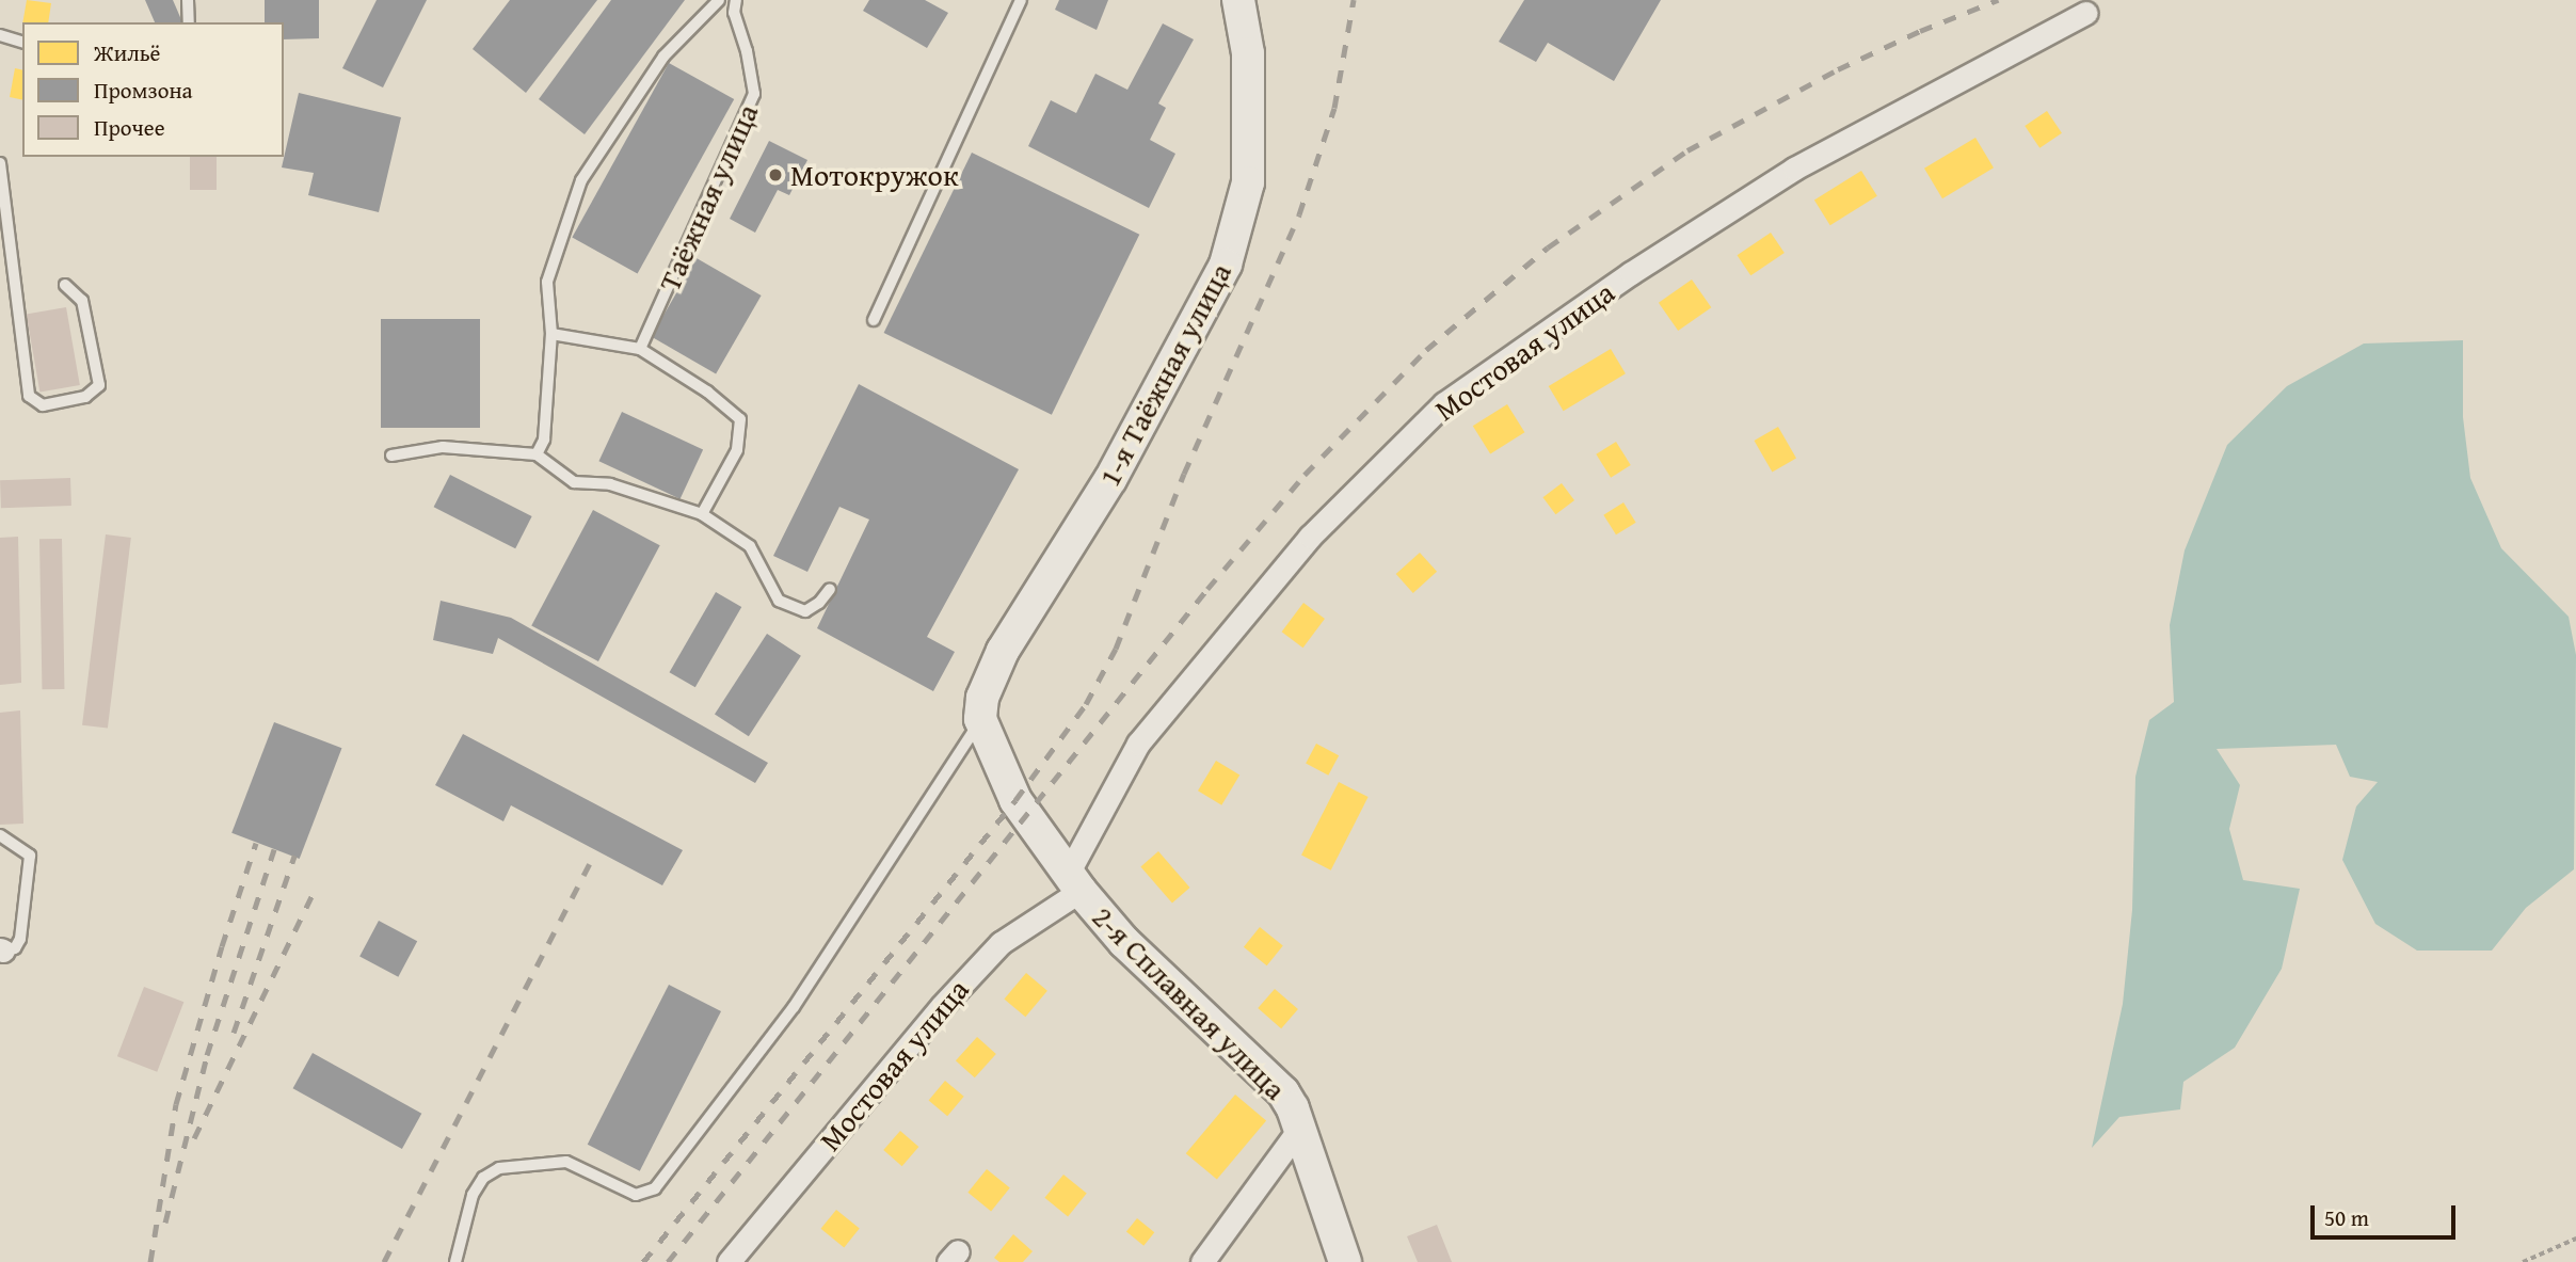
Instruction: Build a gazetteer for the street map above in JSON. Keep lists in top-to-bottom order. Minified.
{"streets":{"street":["Мостовая улица","1-я Таёжная улица","2-я Сплавная улица"],"lane":["Таёжная улица"]},"crossings":[["Мостовая улица","2-я Сплавная улица"],["1-я Таёжная улица","2-я Сплавная улица"]],"places":["Мотокружок"],"legend":["Жильё","Промзона","Прочее"],"scale_bar":"50 m"}
